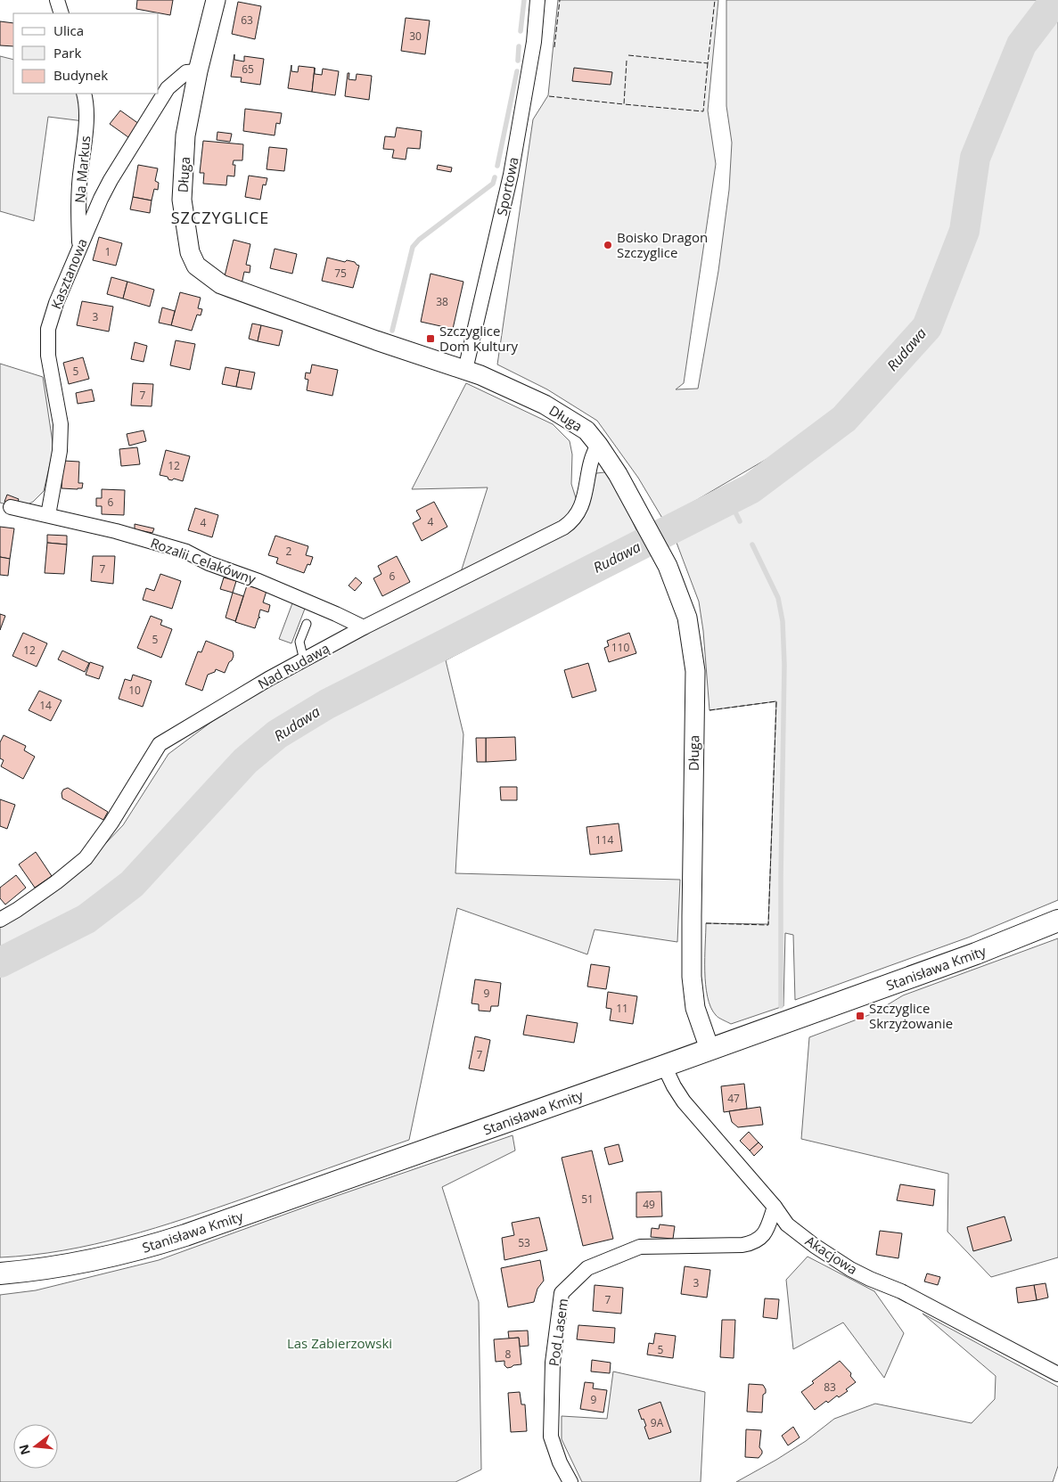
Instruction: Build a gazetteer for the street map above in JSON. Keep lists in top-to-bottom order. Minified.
{"streets":{"main road":["Stanisława Kmity"],"street":["Na Markus","Długa","Sportowa","Kasztanowa","Rozalii Celakówny","Nad Rudawą","Akacjowa","Pod Lasem"]},"crossings":[["Na Markus","Kasztanowa"],["Długa","Sportowa"],["Długa","Kasztanowa"],["Długa","Nad Rudawą"],["Długa","Stanisława Kmity"],["Kasztanowa","Rozalii Celakówny"],["Rozalii Celakówny","Nad Rudawą"],["Stanisława Kmity","Akacjowa"],["Akacjowa","Pod Lasem"]],"districts":["SZCZYGLICE"],"water":["Rudawa"],"parks":["Las Zabierzowski"],"places":{"other":["Boisko Dragon Szczyglice"],"transit":["Szczyglice Dom Kultury","Szczyglice Skrzyżowanie"]},"house_numbers":["63","30","65","1","75","38","3","5","7","12","6","4","4","2","7","6","5","110","12","10","14","114","9","11","7","47","51","49","53","3","7","5","8","83","9","9A"],"legend":["Ulica","Park","Budynek"],"north":"left"}
